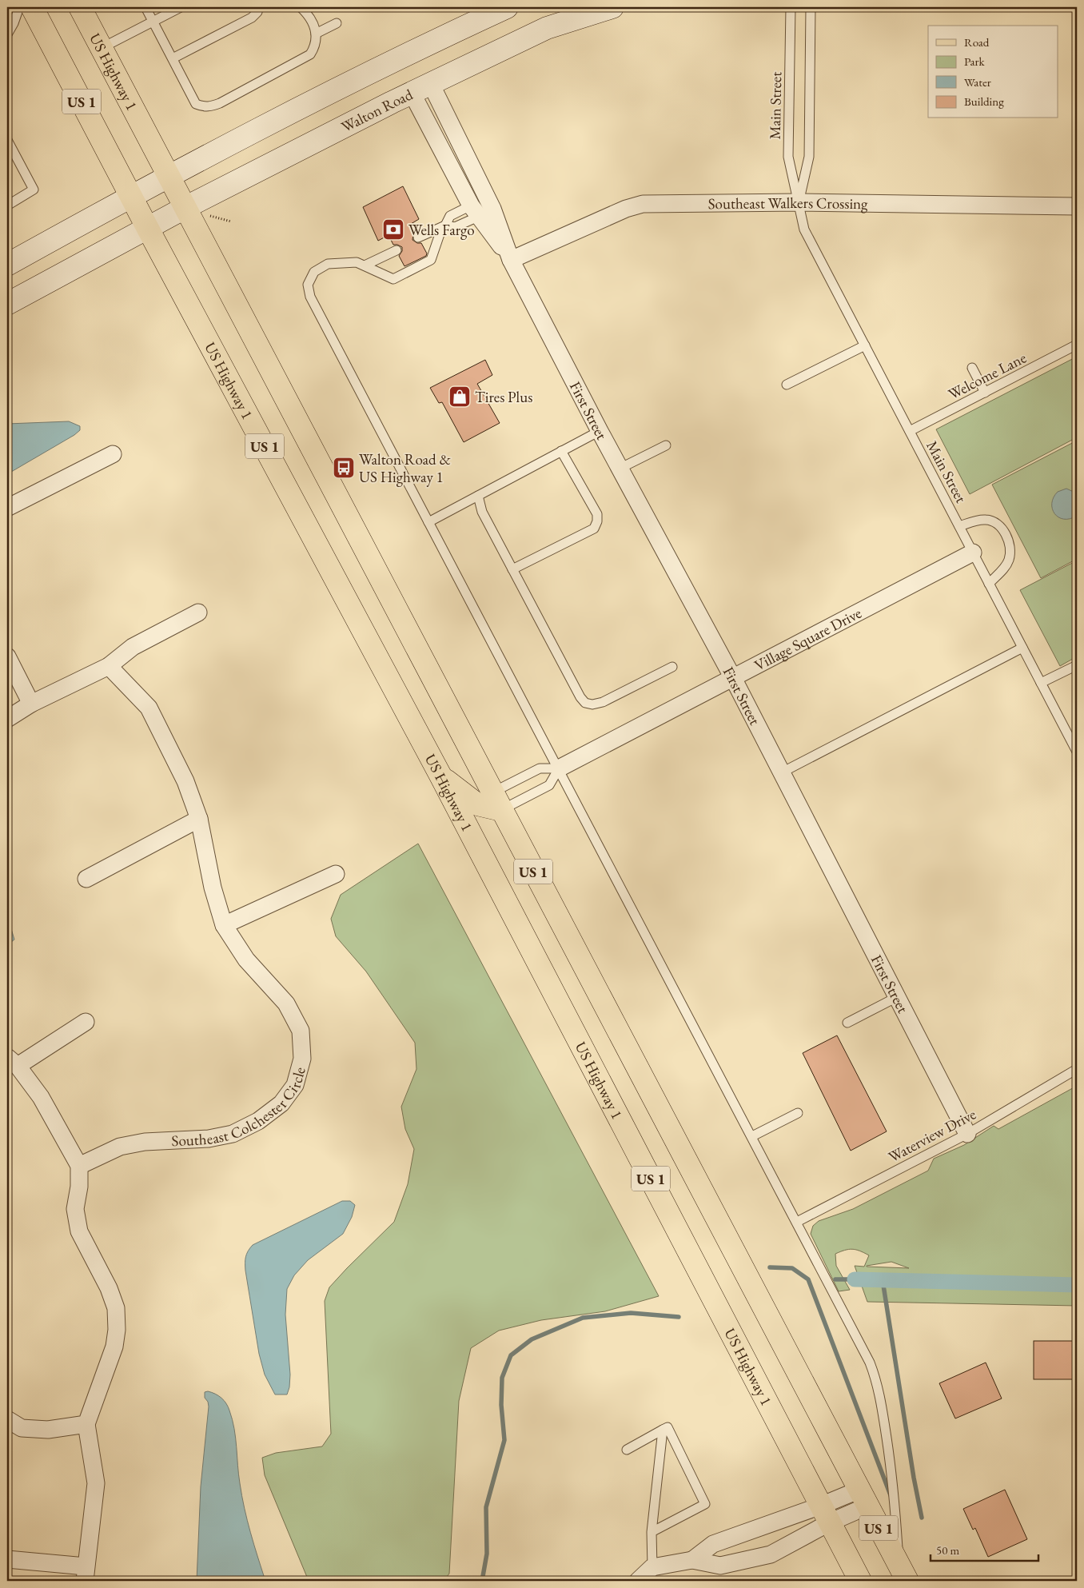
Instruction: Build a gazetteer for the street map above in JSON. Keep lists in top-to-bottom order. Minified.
{"streets":{"main road":["US Highway 1","US 1","Walton Road"],"street":["Southeast Walkers Crossing","First Street","Village Square Drive","Southeast Colchester Circle"],"lane":["Main Street","Welcome Lane","Waterview Drive"]},"crossings":[["US Highway 1","Walton Road"],["US Highway 1","Village Square Drive"],["Main Street","Southeast Walkers Crossing"],["Main Street","Welcome Lane"],["Main Street","Village Square Drive"],["Walton Road","First Street"],["Southeast Walkers Crossing","First Street"],["First Street","Village Square Drive"],["First Street","Waterview Drive"]],"places":{"bank":["Wells Fargo"],"shop":["Tires Plus"],"bus stop":["Walton Road & US Highway 1"]},"legend":["Road","Park","Water","Building"],"scale_bar":"50 m"}
